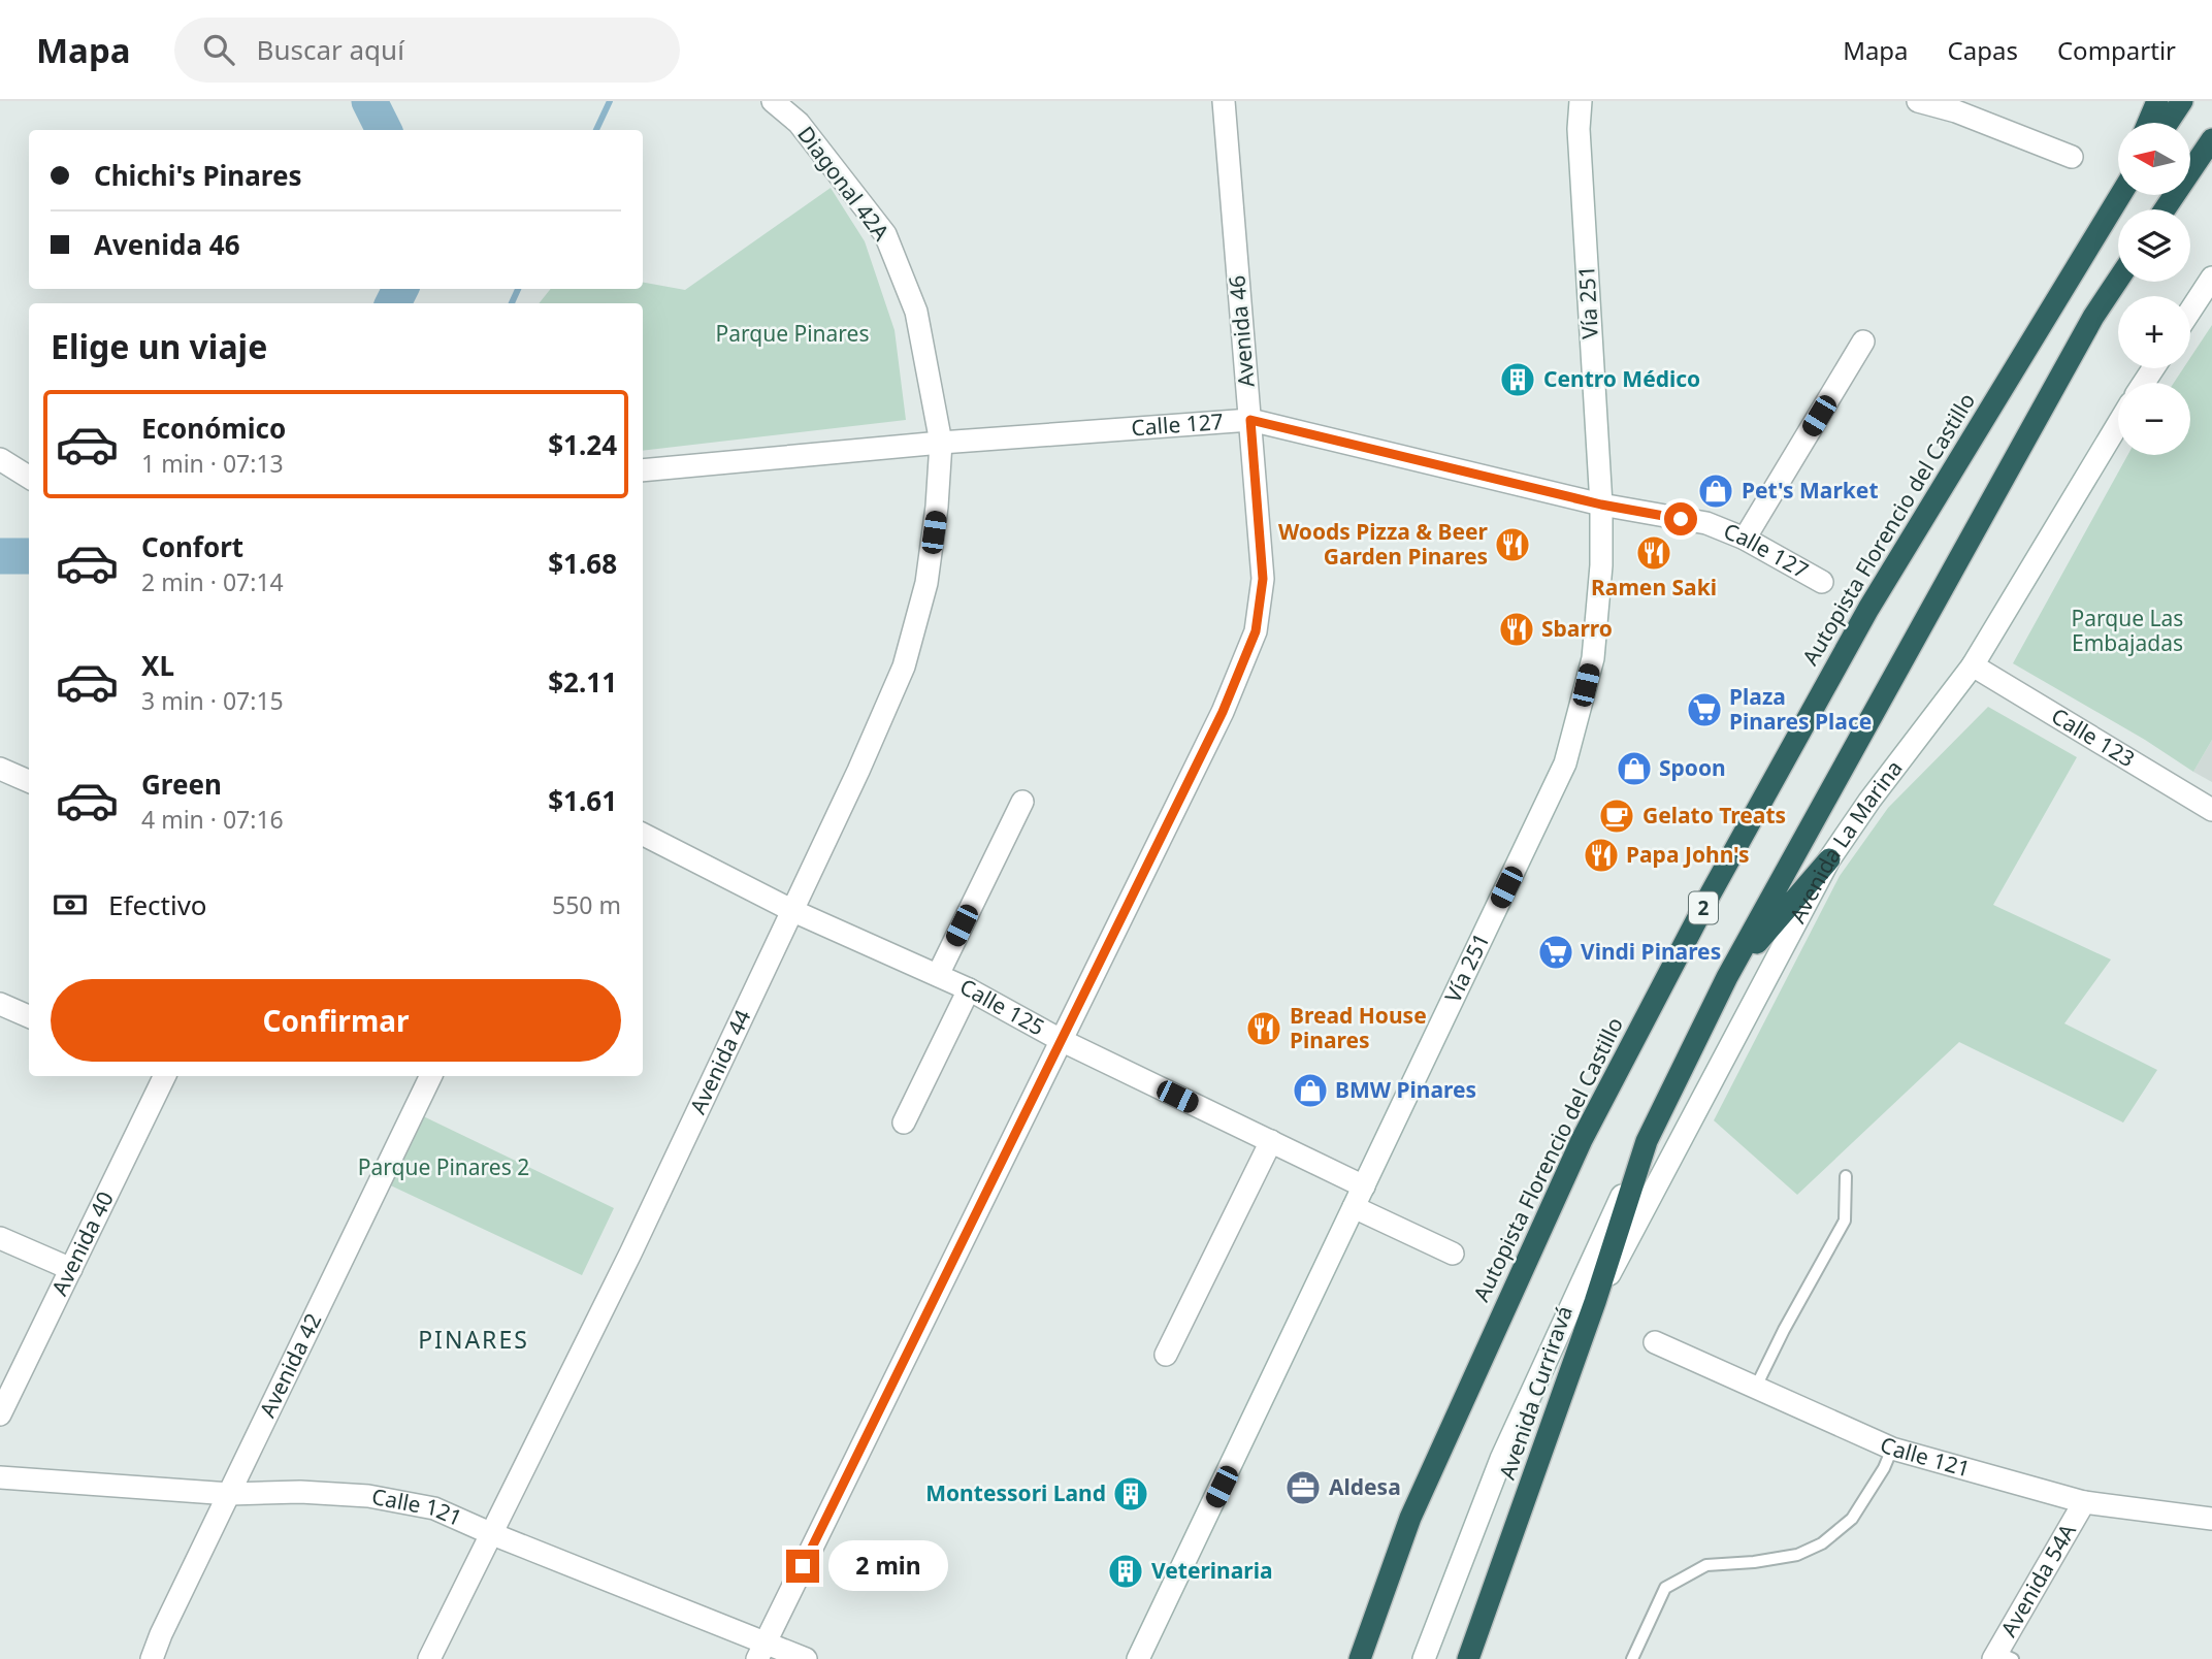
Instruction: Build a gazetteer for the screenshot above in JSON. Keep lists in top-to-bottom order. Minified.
{"streets":{"highway":["Autopista Florencio del Castillo","2","Avenida Curriravá"],"street":["Diagonal 42A","Vía 251","Avenida 46","Calle 127","Calle 123","Avenida La Marina","Calle 125","Avenida 44","Avenida 40","Avenida 42","Calle 121","Avenida 54A"]},"crossings":[["Diagonal 42A","Calle 127"],["Diagonal 42A","Avenida 44"],["Vía 251","Calle 127"],["Vía 251","Calle 125"],["Avenida 46","Calle 127"],["Avenida 46","Calle 125"],["Avenida 46","Calle 121"],["Calle 127","Avenida 44"],["Calle 123","Avenida La Marina"],["Avenida La Marina","Avenida Curriravá"],["Calle 125","Avenida 44"],["Avenida 44","Calle 121"],["Avenida 42","Calle 121"],["Calle 121","Avenida 54A"]],"districts":["PINARES"],"parks":["Parque Pinares","Parque Las Embajadas","Parque Pinares 2"],"places":{"building":["Centro Médico","Montessori Land","Veterinaria"],"shop":["Pet's Market","Spoon","BMW Pinares"],"restaurant":["Woods Pizza & Beer Garden Pinares","Ramen Saki","Sbarro","Papa John's","Bread House Pinares"],"supermarket":["Plaza Pinares Place","Vindi Pinares"],"cafe":["Gelato Treats"],"office":["Aldesa"]},"north":"left","page":{"header":"Mapa","search":"Buscar aquí","nav":["Mapa","Capas","Compartir"],"map_buttons":["+","−"],"banner":["Chichi's Pinares","Avenida 46"],"heading":"Elige un viaje","list":[{"name":"Económico","note":"1 min · 07:13","value":"$1.24"},{"name":"Confort","note":"2 min · 07:14","value":"$1.68"},{"name":"XL","note":"3 min · 07:15","value":"$2.11"},{"name":"Green","note":"4 min · 07:16","value":"$1.61"}],"pay":["Efectivo","550 m"],"buttons":"Confirmar","bubble":"2 min"}}
